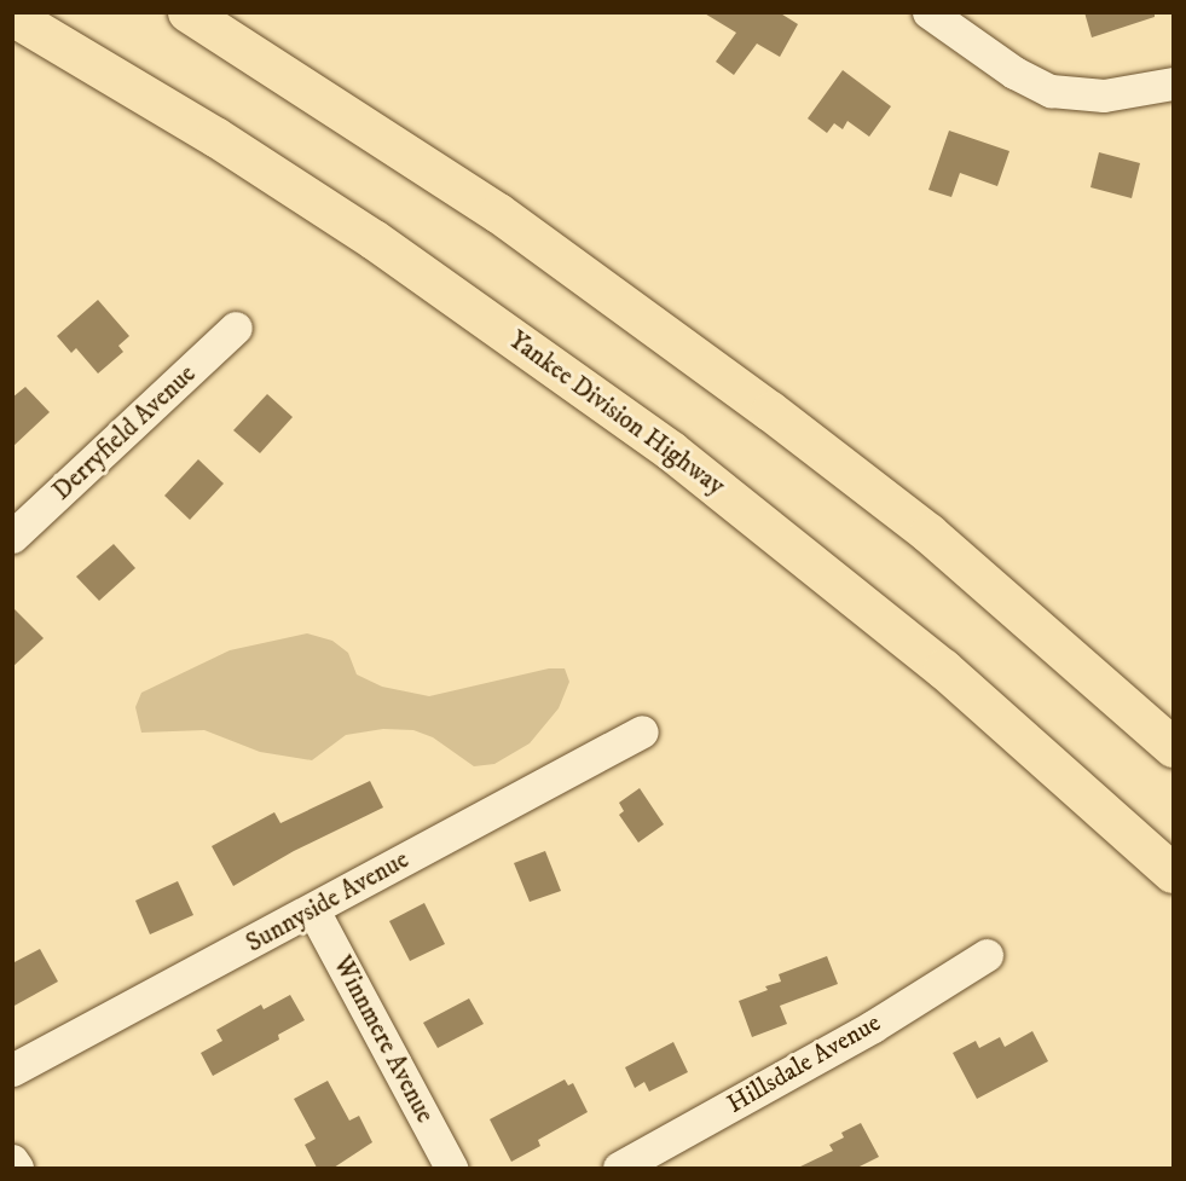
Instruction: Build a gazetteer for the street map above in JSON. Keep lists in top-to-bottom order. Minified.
{"streets":{"highway":["Yankee Division Highway"],"street":["Derryfield Avenue","Sunnyside Avenue","Winnmere Avenue","Hillsdale Avenue"]},"crossings":[["Sunnyside Avenue","Winnmere Avenue"]]}
